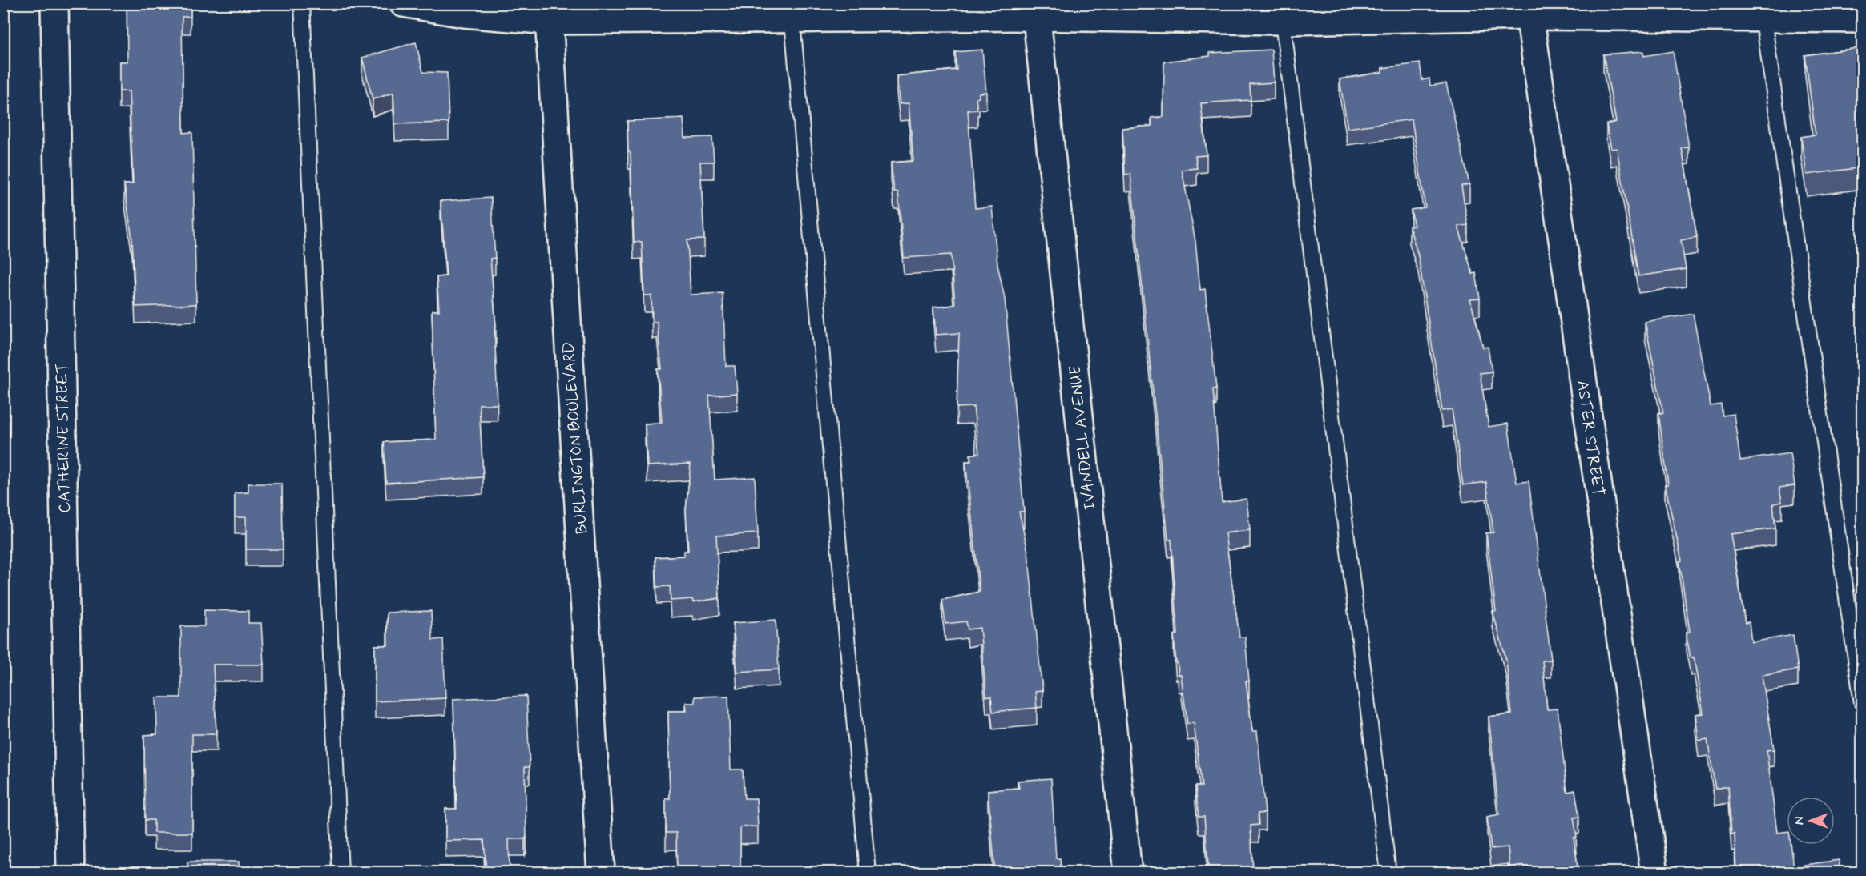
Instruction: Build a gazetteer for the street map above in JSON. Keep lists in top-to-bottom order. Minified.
{"streets":{"street":["CATHERINE STREET","BURLINGTON BOULEVARD","IVANDELL AVENUE","ASTER STREET"]},"north":"left"}
